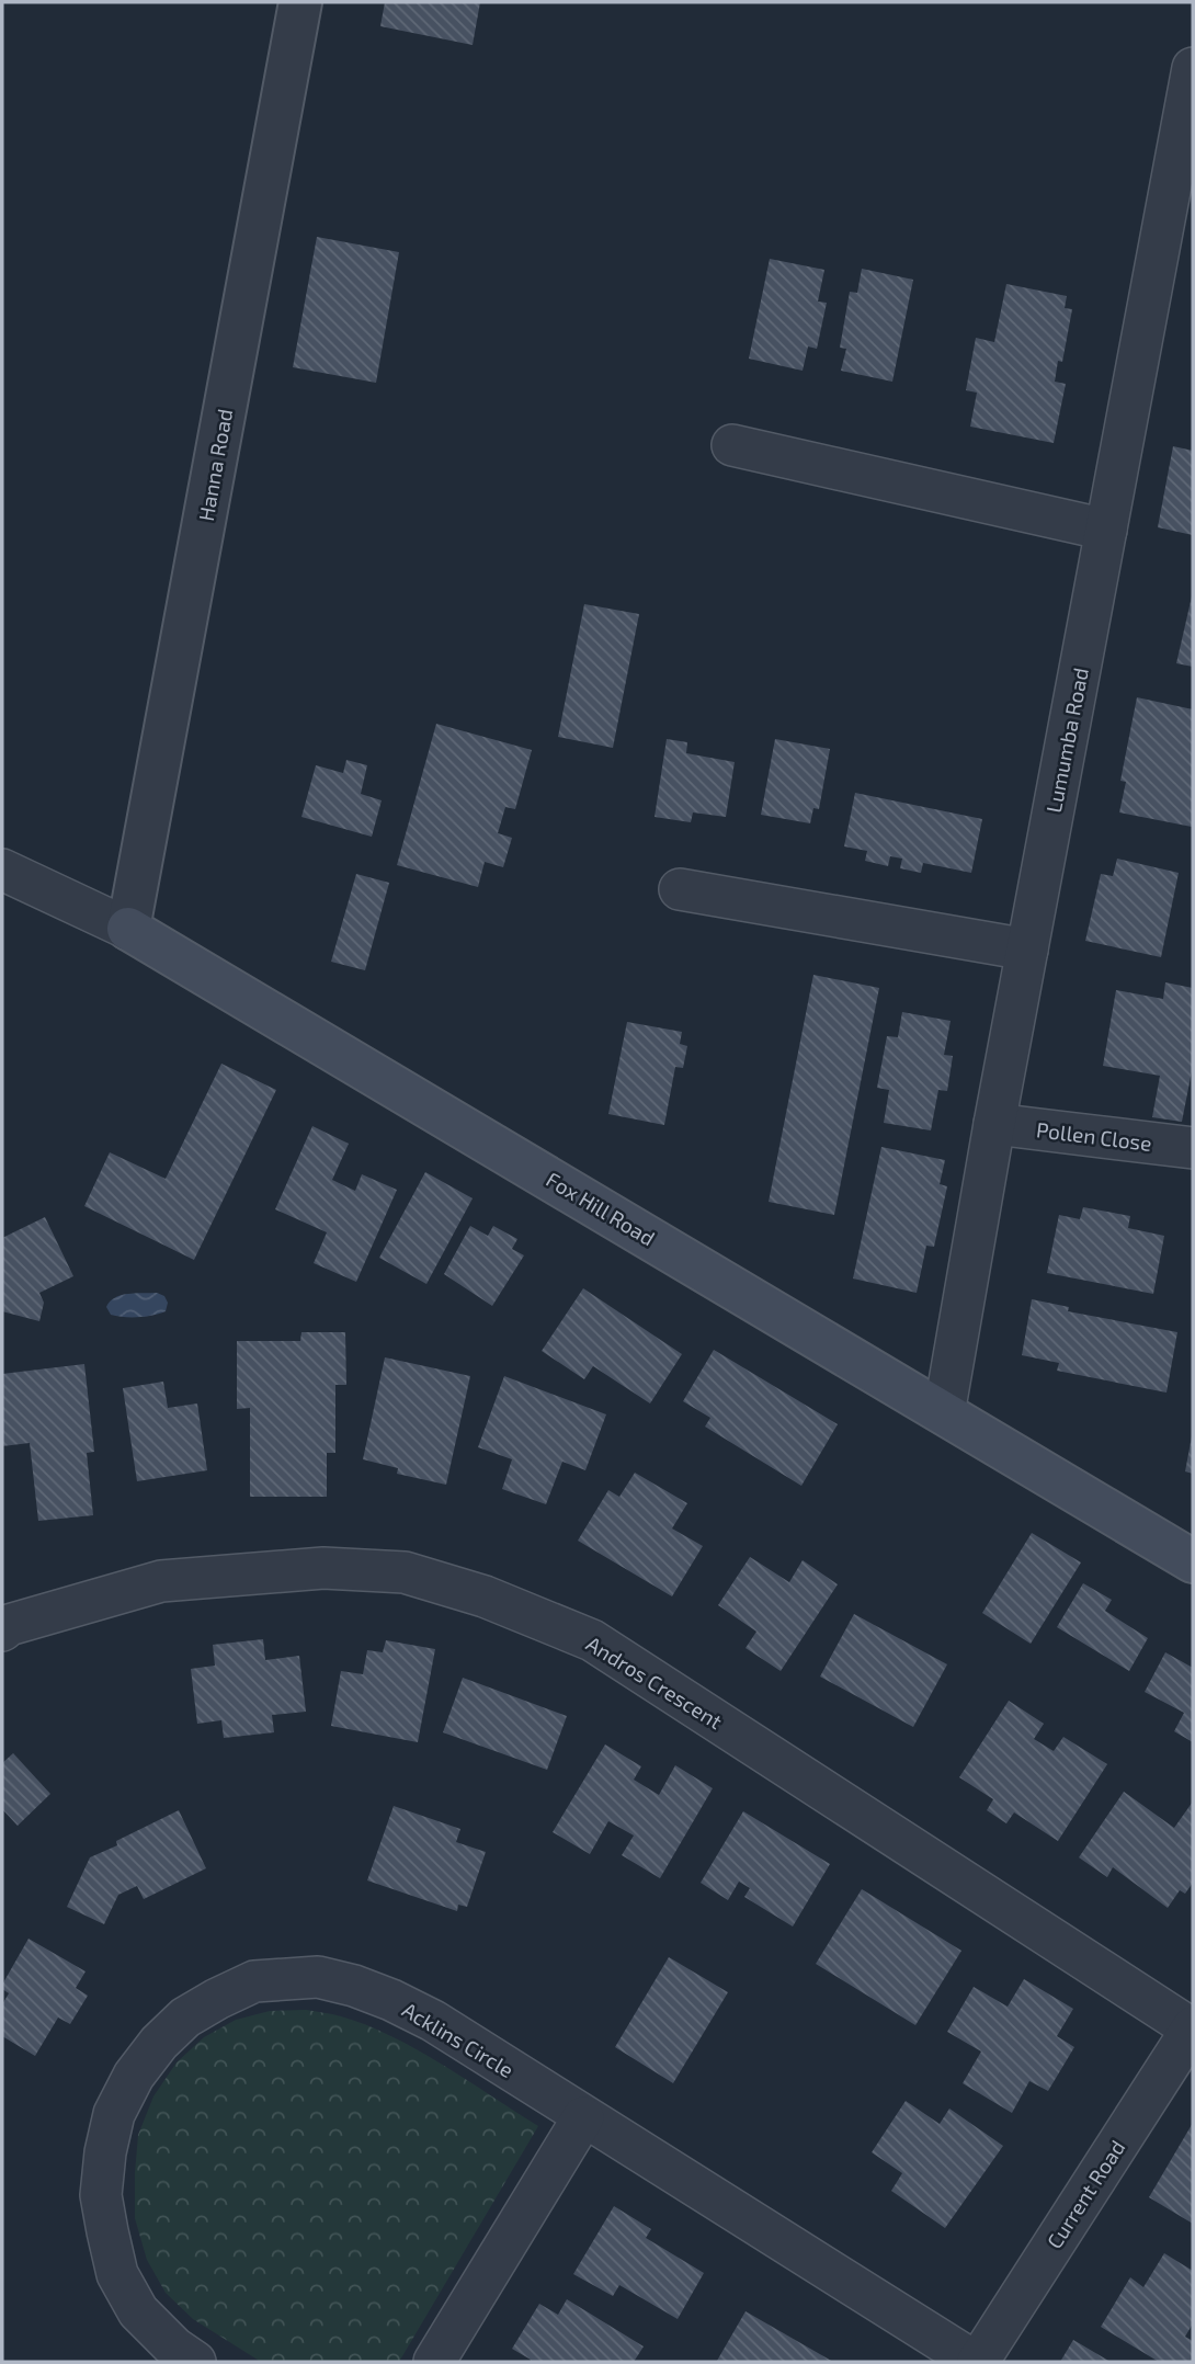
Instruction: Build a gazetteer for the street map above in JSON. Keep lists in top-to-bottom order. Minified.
{"streets":{"main road":["Fox Hill Road"],"street":["Hanna Road","Lumumba Road","Pollen Close","Andros Crescent","Acklins Circle","Current Road"]},"crossings":[["Hanna Road","Fox Hill Road"],["Lumumba Road","Pollen Close"],["Lumumba Road","Fox Hill Road"],["Andros Crescent","Current Road"],["Acklins Circle","Current Road"]]}
